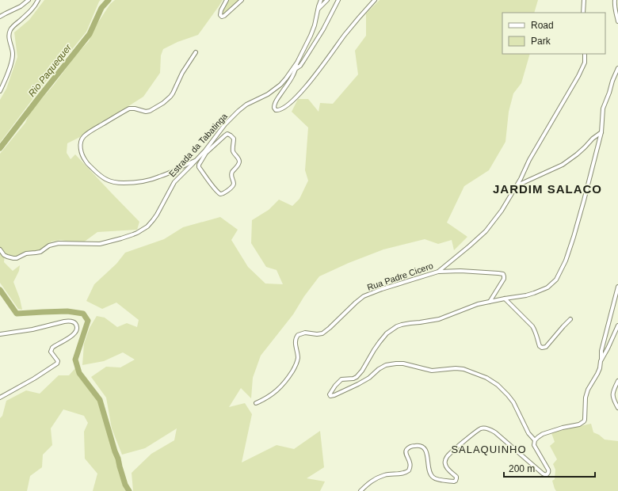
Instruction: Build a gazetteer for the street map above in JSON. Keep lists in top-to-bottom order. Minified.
{"streets":{"street":["Estrada da Tabatinga","Rua Padre Cicero"]},"districts":["JARDIM SALACO","SALAQUINHO"],"water":["Rio Paquequer"],"legend":["Road","Park"],"scale_bar":"200 m"}
